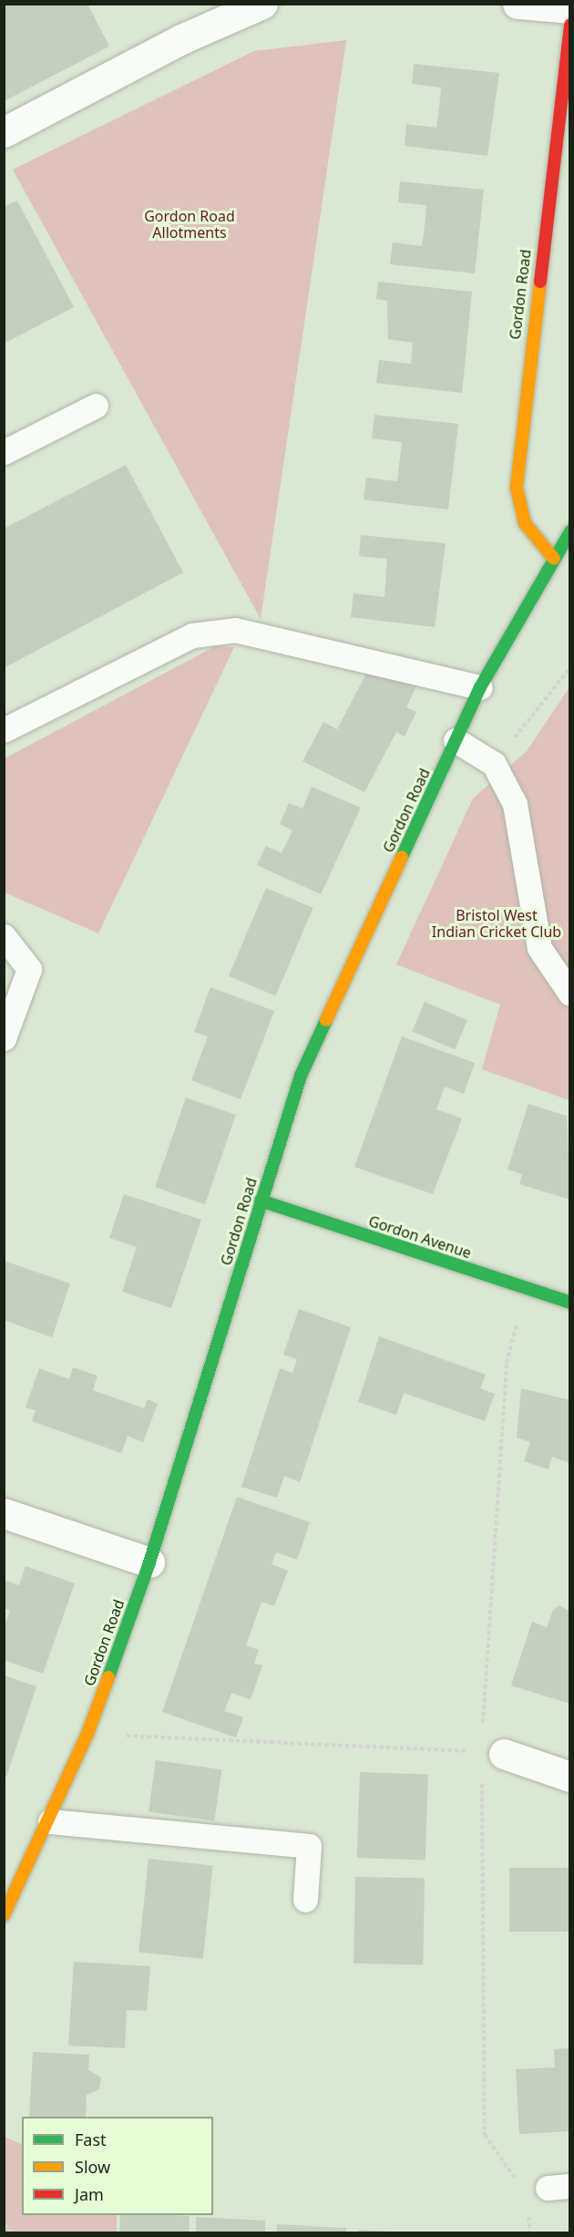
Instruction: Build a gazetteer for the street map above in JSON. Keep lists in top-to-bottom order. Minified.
{"streets":{"main road":["Gordon Road","Gordon Avenue"]},"crossings":[["Gordon Road","Gordon Avenue"]],"parks":["Gordon Road Allotments","Bristol West Indian Cricket Club"],"legend":["Fast","Slow","Jam"]}
